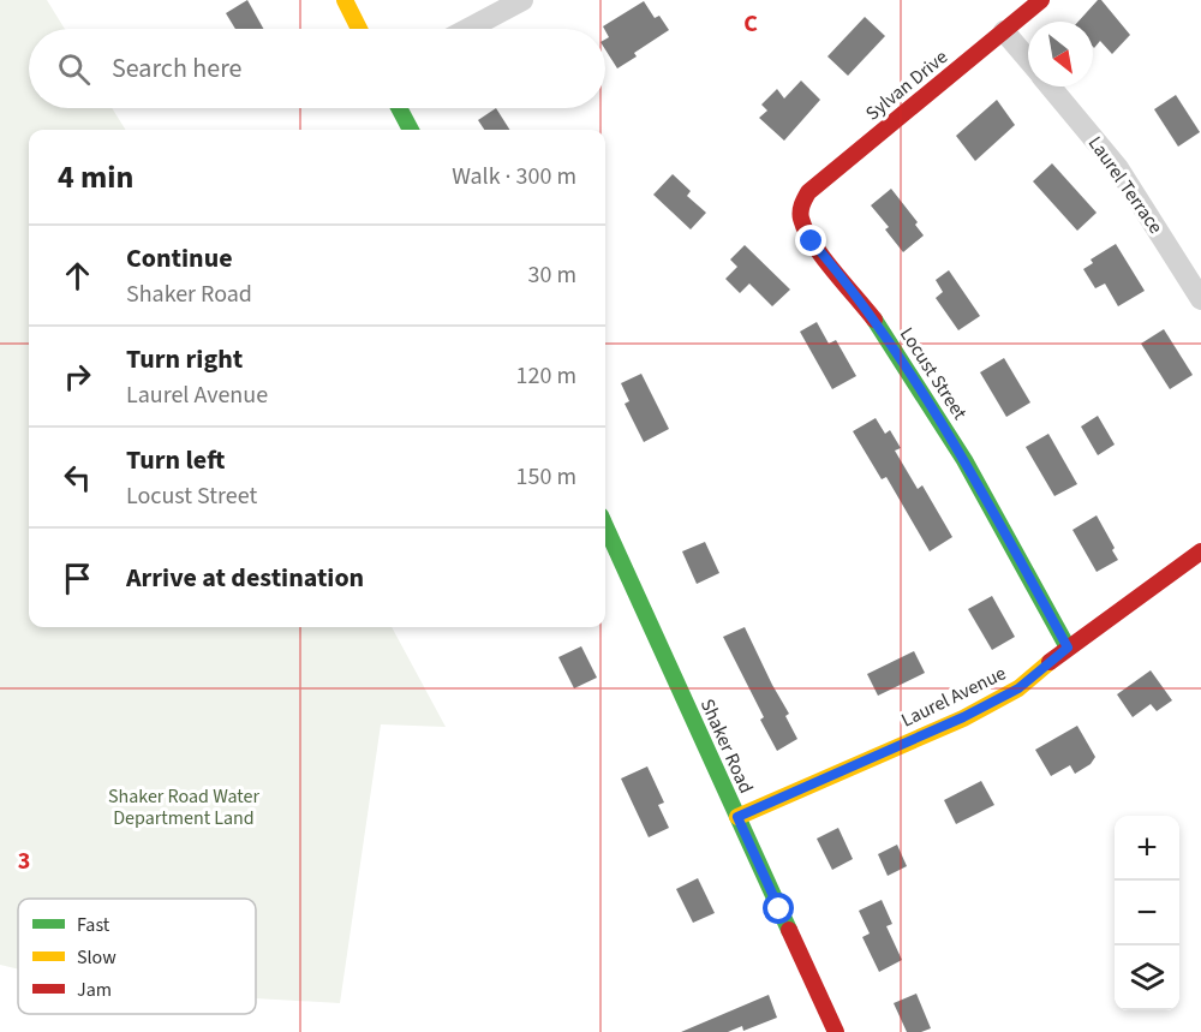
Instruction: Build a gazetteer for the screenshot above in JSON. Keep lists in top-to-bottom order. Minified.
{"streets":{"street":["Sylvan Drive","Laurel Terrace","Locust Street","Laurel Avenue","Shaker Road"]},"crossings":[["Sylvan Drive","Laurel Terrace"],["Sylvan Drive","Locust Street"],["Locust Street","Laurel Avenue"],["Laurel Avenue","Shaker Road"]],"parks":["Shaker Road Water Department Land"],"legend":["Fast","Slow","Jam"],"north":"bottom right","page":{"search":"Search here","heading":["4 min","Walk · 300 m"],"list":[["Continue","Shaker Road","30 m"],["Turn right","Laurel Avenue","120 m"],["Turn left","Locust Street","150 m"],"Arrive at destination"],"map_buttons":["+","−"]},"grid":{"columns":["C"],"rows":["3"]}}
